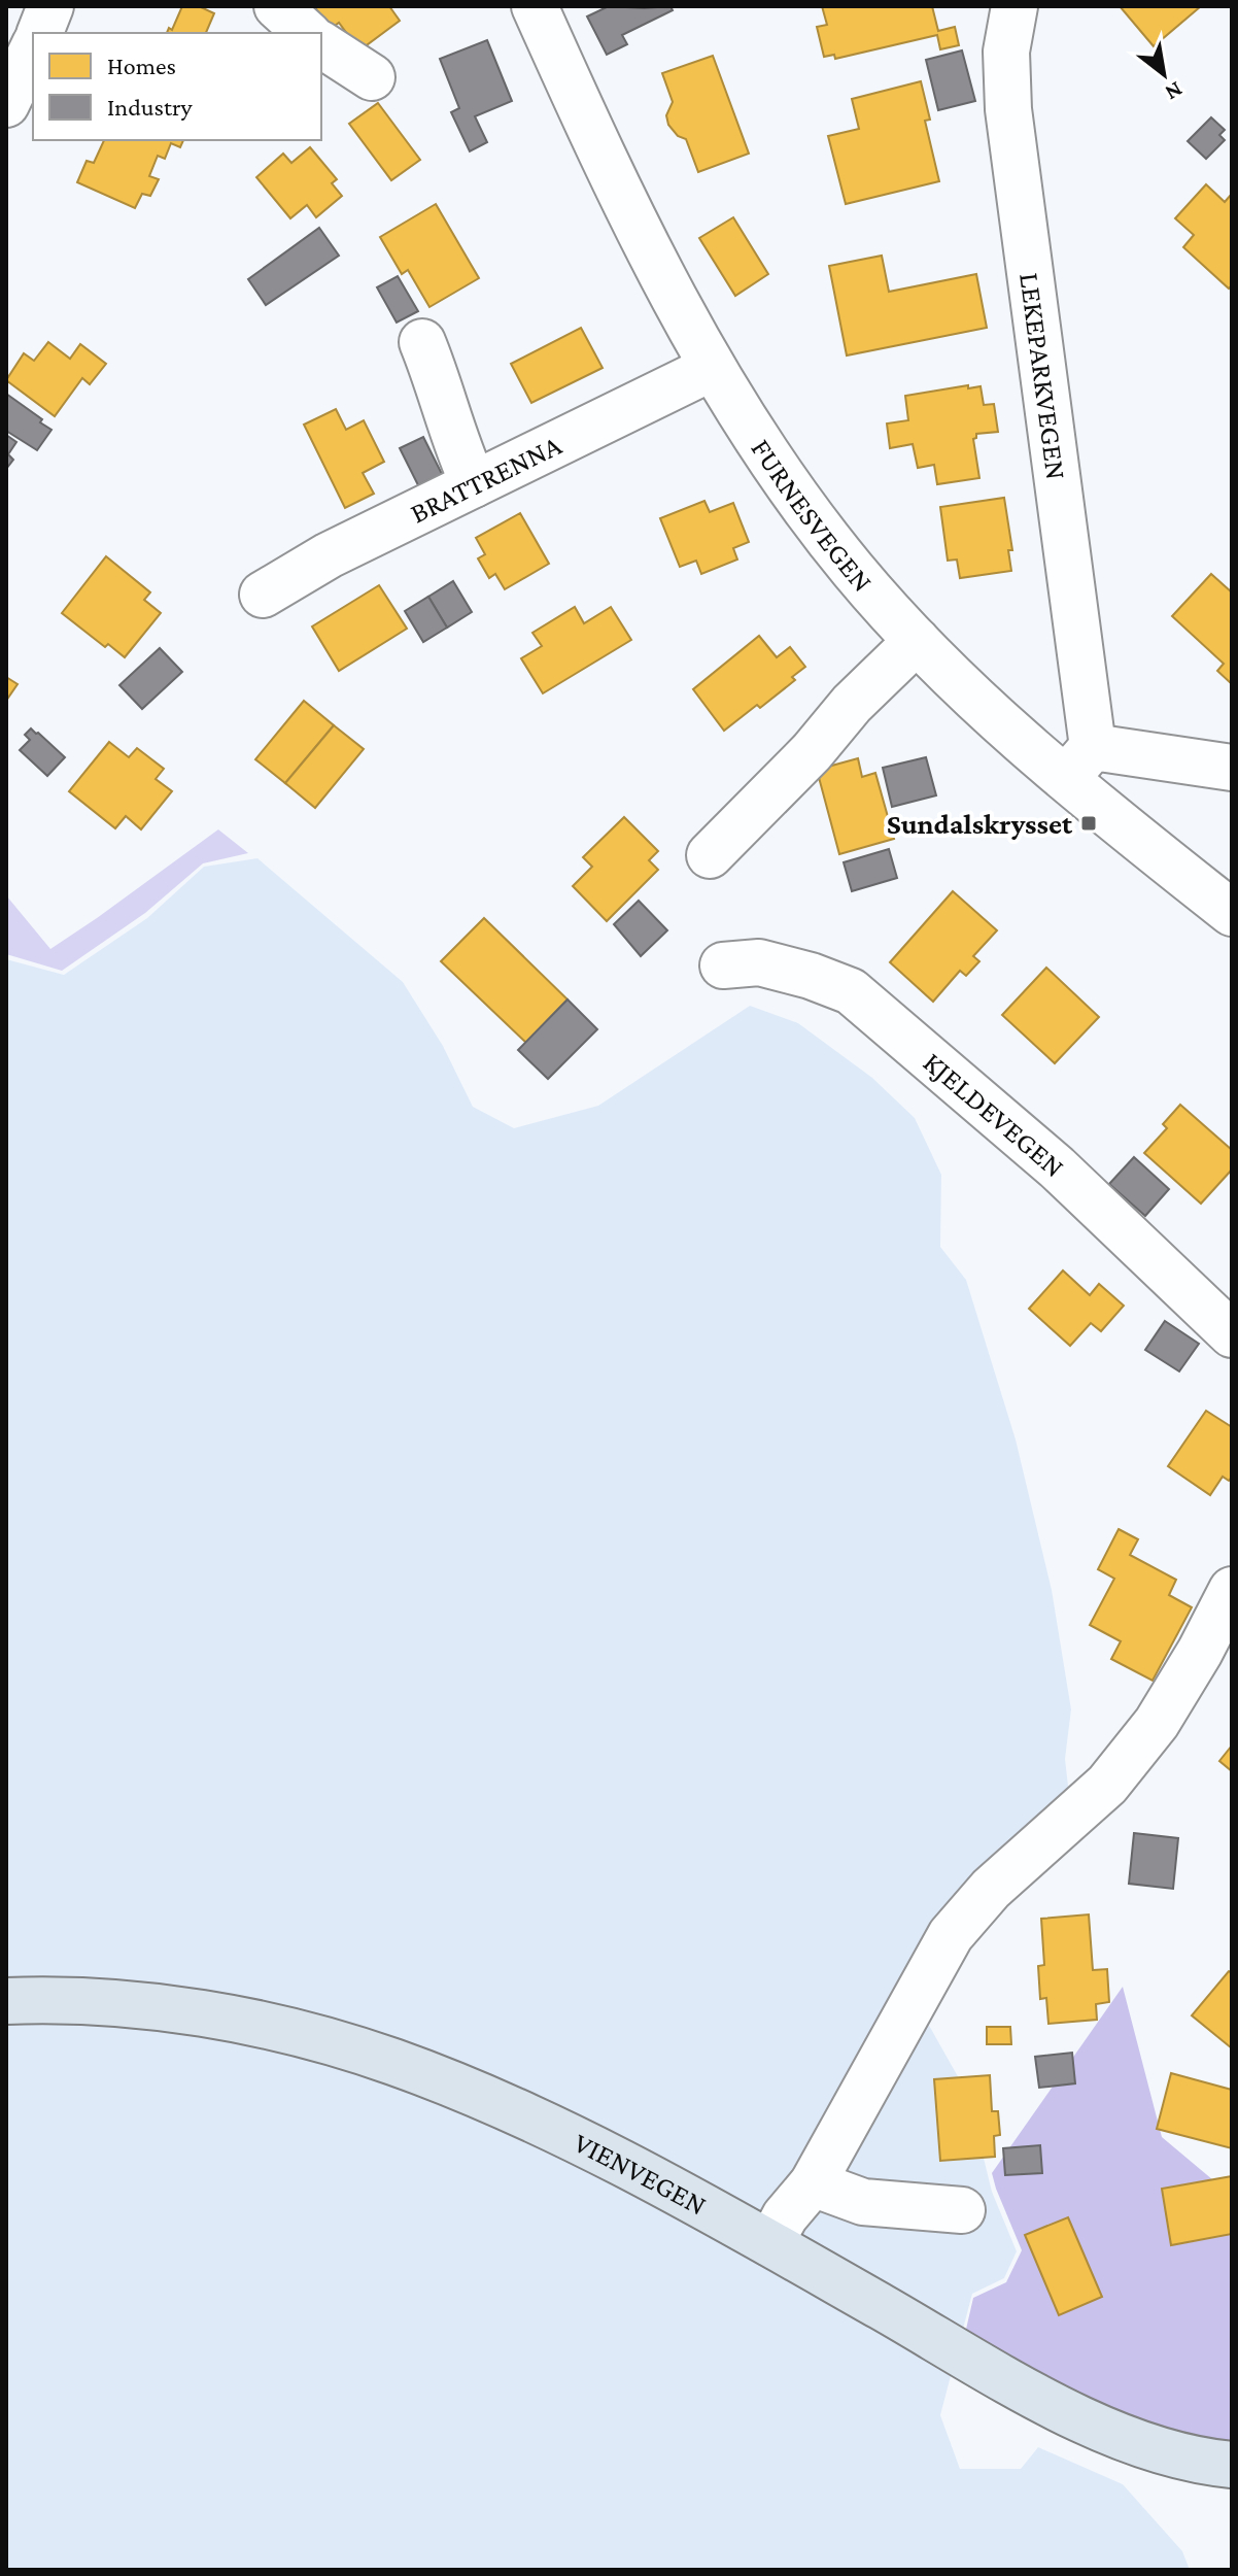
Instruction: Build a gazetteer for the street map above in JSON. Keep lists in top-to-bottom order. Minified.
{"streets":{"main road":["VIENVEGEN"],"street":["LEKEPARKVEGEN","BRATTRENNA","FURNESVEGEN","KJELDEVEGEN"]},"crossings":[["LEKEPARKVEGEN","FURNESVEGEN"],["BRATTRENNA","FURNESVEGEN"]],"places":{"transit":["Sundalskrysset"]},"legend":["Homes","Industry"],"north":"bottom right"}
